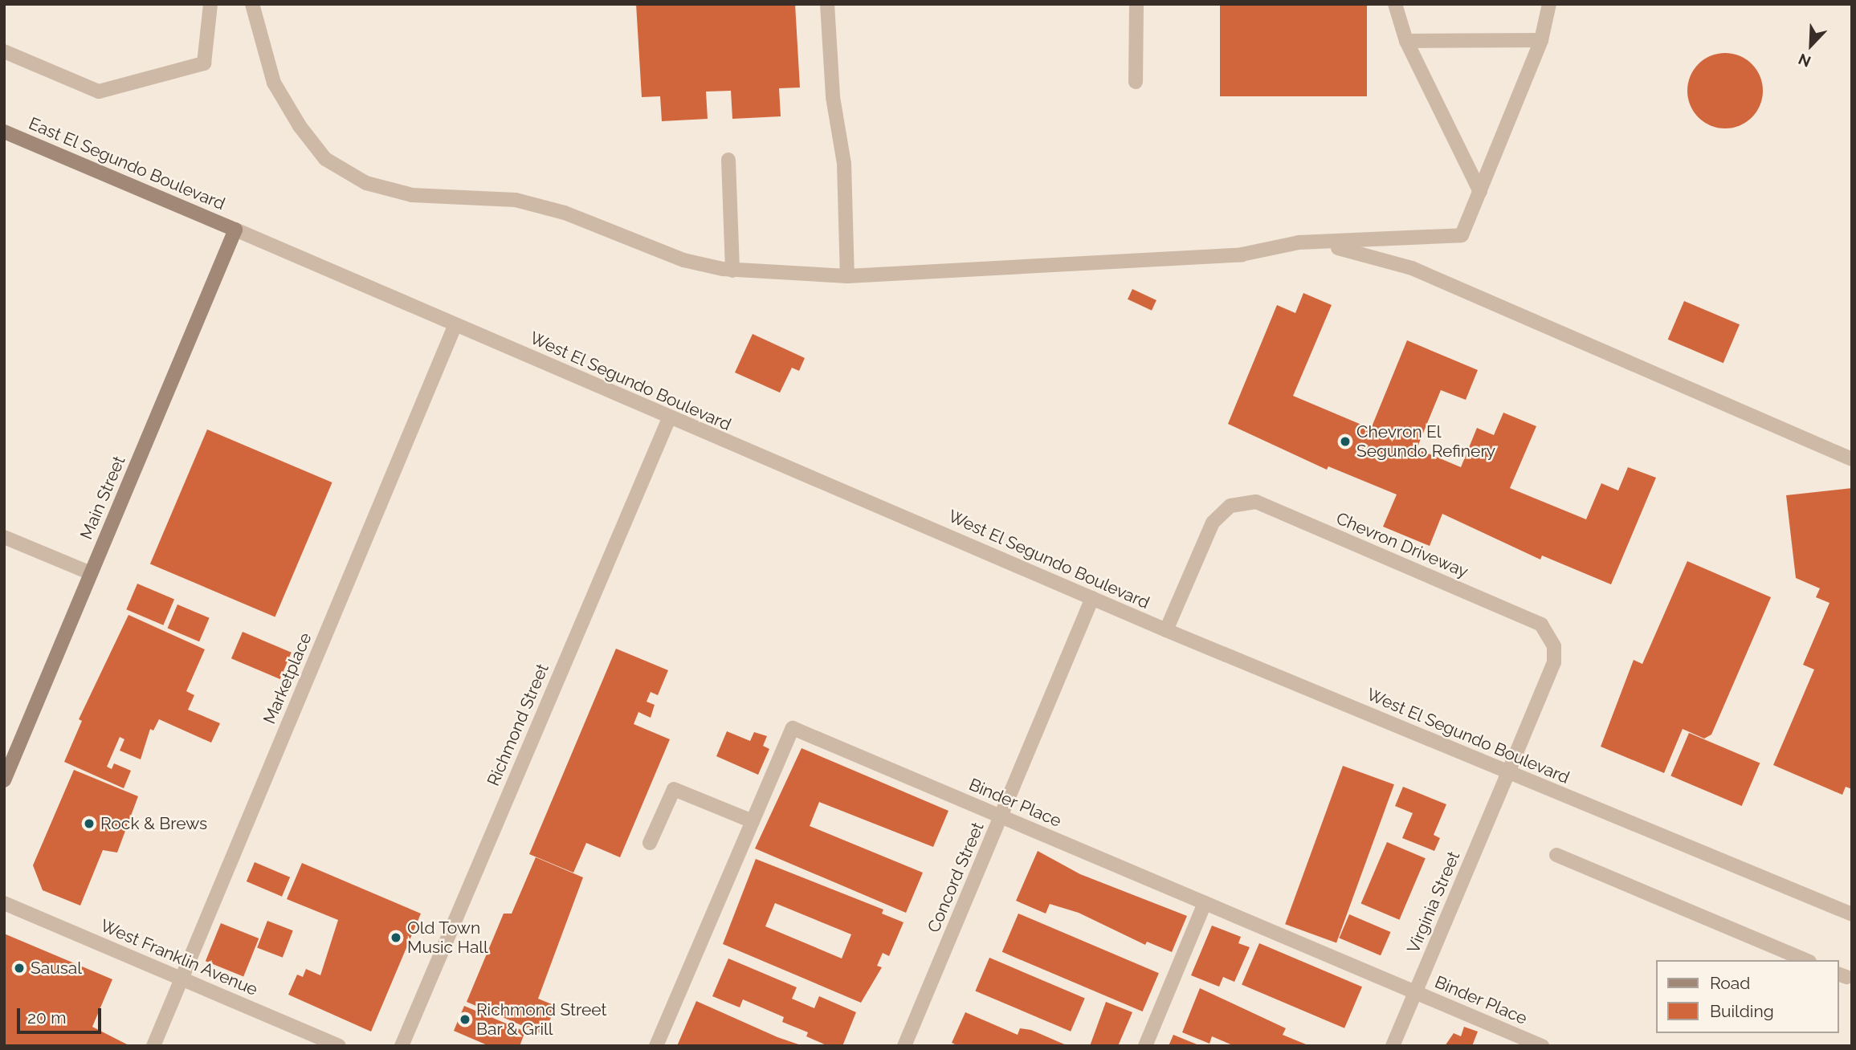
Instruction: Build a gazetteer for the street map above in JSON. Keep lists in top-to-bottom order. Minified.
{"streets":{"main road":["East El Segundo Boulevard","Main Street"],"street":["West El Segundo Boulevard","Chevron Driveway","Marketplace","Richmond Street","Binder Place","Concord Street","Virginia Street","West Franklin Avenue"]},"crossings":[["East El Segundo Boulevard","West El Segundo Boulevard"],["East El Segundo Boulevard","Main Street"],["West El Segundo Boulevard","Main Street"],["West El Segundo Boulevard","Chevron Driveway"],["West El Segundo Boulevard","Marketplace"],["West El Segundo Boulevard","Richmond Street"],["West El Segundo Boulevard","Concord Street"],["West El Segundo Boulevard","Virginia Street"],["Chevron Driveway","Virginia Street"],["Marketplace","West Franklin Avenue"],["Binder Place","Concord Street"],["Binder Place","Virginia Street"]],"places":["Chevron El Segundo Refinery","Rock & Brews","Old Town Music Hall","Sausal","Richmond Street Bar & Grill"],"legend":["Road","Building"],"scale_bar":"20 m","north":"bottom left"}
